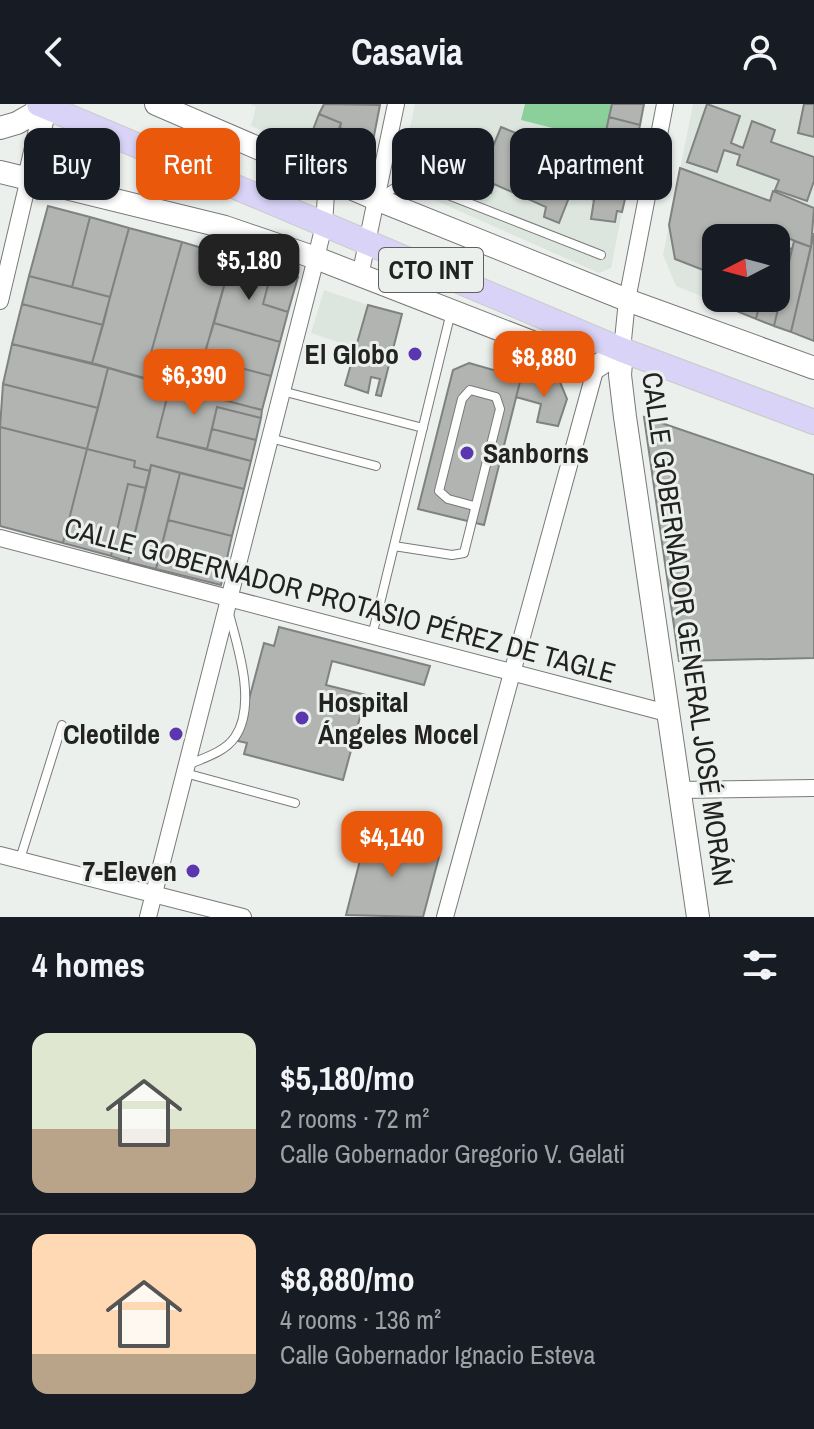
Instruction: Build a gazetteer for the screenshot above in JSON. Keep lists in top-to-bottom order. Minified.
{"streets":{"main road":["CTO INT","CALLE GOBERNADOR GENERAL JOSÉ MORÁN"],"street":["CALLE GOBERNADOR PROTASIO PÉREZ DE TAGLE"]},"crossings":[["CTO INT","CALLE GOBERNADOR GENERAL JOSÉ MORÁN"],["CALLE GOBERNADOR PROTASIO PÉREZ DE TAGLE","CALLE GOBERNADOR GENERAL JOSÉ MORÁN"]],"places":["El Globo","Sanborns","Hospital Ángeles Mocel","Cleotilde","7-Eleven"],"north":"left","page":{"header":"Casavia","chip":["Buy","Rent","Filters","New","Apartment"],"price":["$5,180","$8,880","$6,390","$4,140"],"heading":"4 homes","list":[{"name":"$5,180/mo","note":"2 rooms · 72 m² · Calle Gobernador Gregorio V. Gelati"},{"name":"$8,880/mo","note":"4 rooms · 136 m² · Calle Gobernador Ignacio Esteva"}]}}
